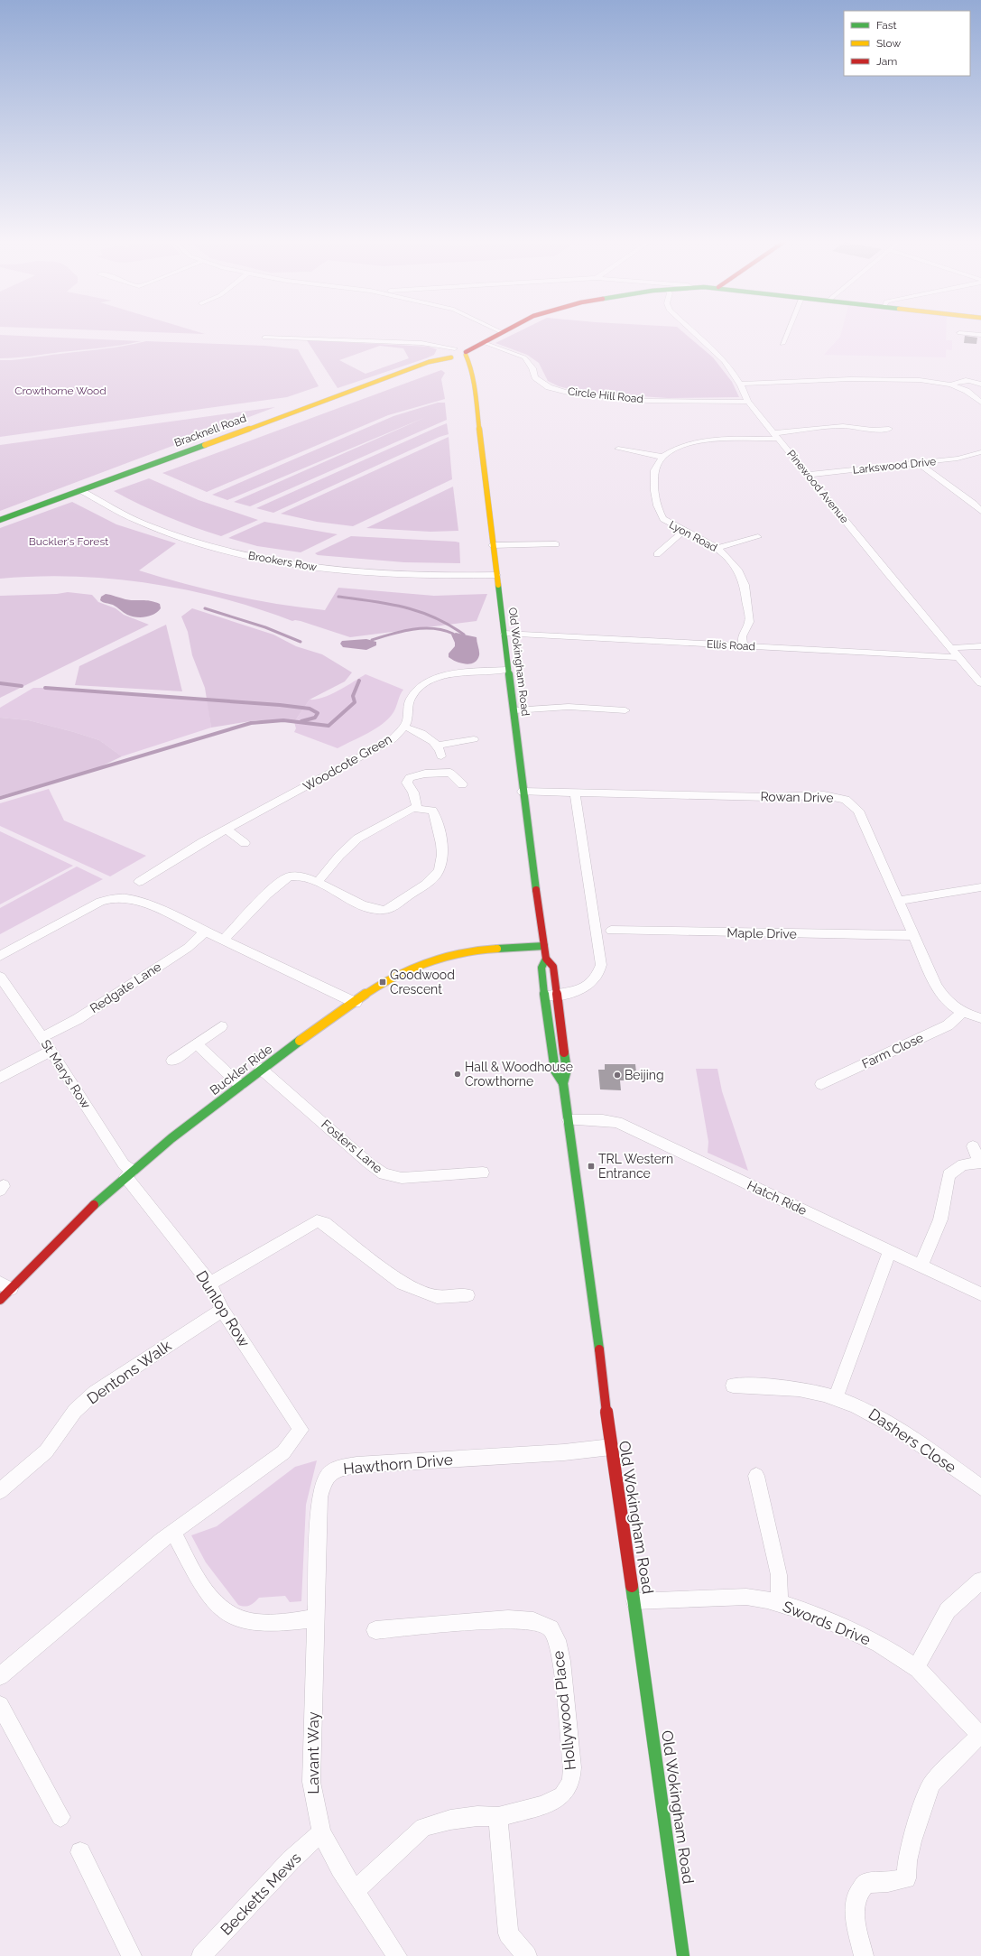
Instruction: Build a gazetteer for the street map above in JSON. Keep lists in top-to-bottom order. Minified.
{"streets":{"street":["Circle Hill Road","Bracknell Road","Larkswood Drive","Pinewood Avenue","Lyon Road","Brookers Row","Ellis Road","Old Wokingham Road","Woodcote Green","Rowan Drive","Maple Drive","Redgate Lane","Farm Close","Buckler Ride","St Marys Row","Fosters Lane","Hatch Ride","Dunlop Row","Dentons Walk","Dashers Close","Hawthorn Drive","Swords Drive","Hollywood Place","Lavant Way","Becketts Mews"]},"crossings":[["Circle Hill Road","Pinewood Avenue"],["Bracknell Road","Brookers Row"],["Larkswood Drive","Pinewood Avenue"],["Pinewood Avenue","Lyon Road"],["Pinewood Avenue","Ellis Road"],["Lyon Road","Ellis Road"],["Brookers Row","Old Wokingham Road"],["Ellis Road","Old Wokingham Road"],["Old Wokingham Road","Woodcote Green"],["Old Wokingham Road","Rowan Drive"],["Old Wokingham Road","Buckler Ride"],["Old Wokingham Road","Hatch Ride"],["Old Wokingham Road","Hawthorn Drive"],["Old Wokingham Road","Swords Drive"],["Rowan Drive","Maple Drive"],["Rowan Drive","Farm Close"],["Redgate Lane","St Marys Row"],["Buckler Ride","St Marys Row"],["Buckler Ride","Fosters Lane"],["Buckler Ride","Dunlop Row"],["St Marys Row","Dunlop Row"],["Dunlop Row","Dentons Walk"],["Hawthorn Drive","Lavant Way"],["Hollywood Place","Lavant Way"],["Lavant Way","Becketts Mews"]],"parks":["Crowthorne Wood","Buckler's Forest"],"places":{"transit":["Goodwood Crescent","TRL Western Entrance"],"other":["Hall & Woodhouse Crowthorne","Beijing"]},"legend":["Fast","Slow","Jam"]}
